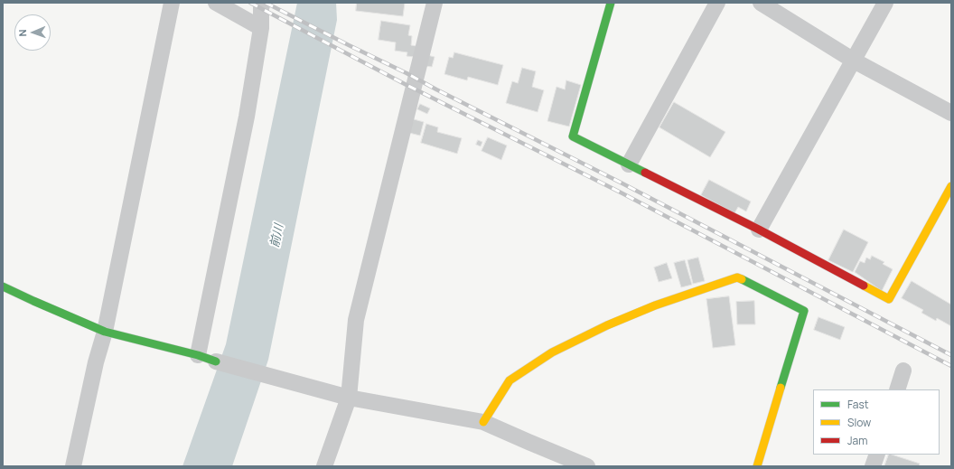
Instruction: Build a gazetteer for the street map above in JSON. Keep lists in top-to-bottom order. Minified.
{"water":["前川"],"legend":["Fast","Slow","Jam"],"north":"left"}
